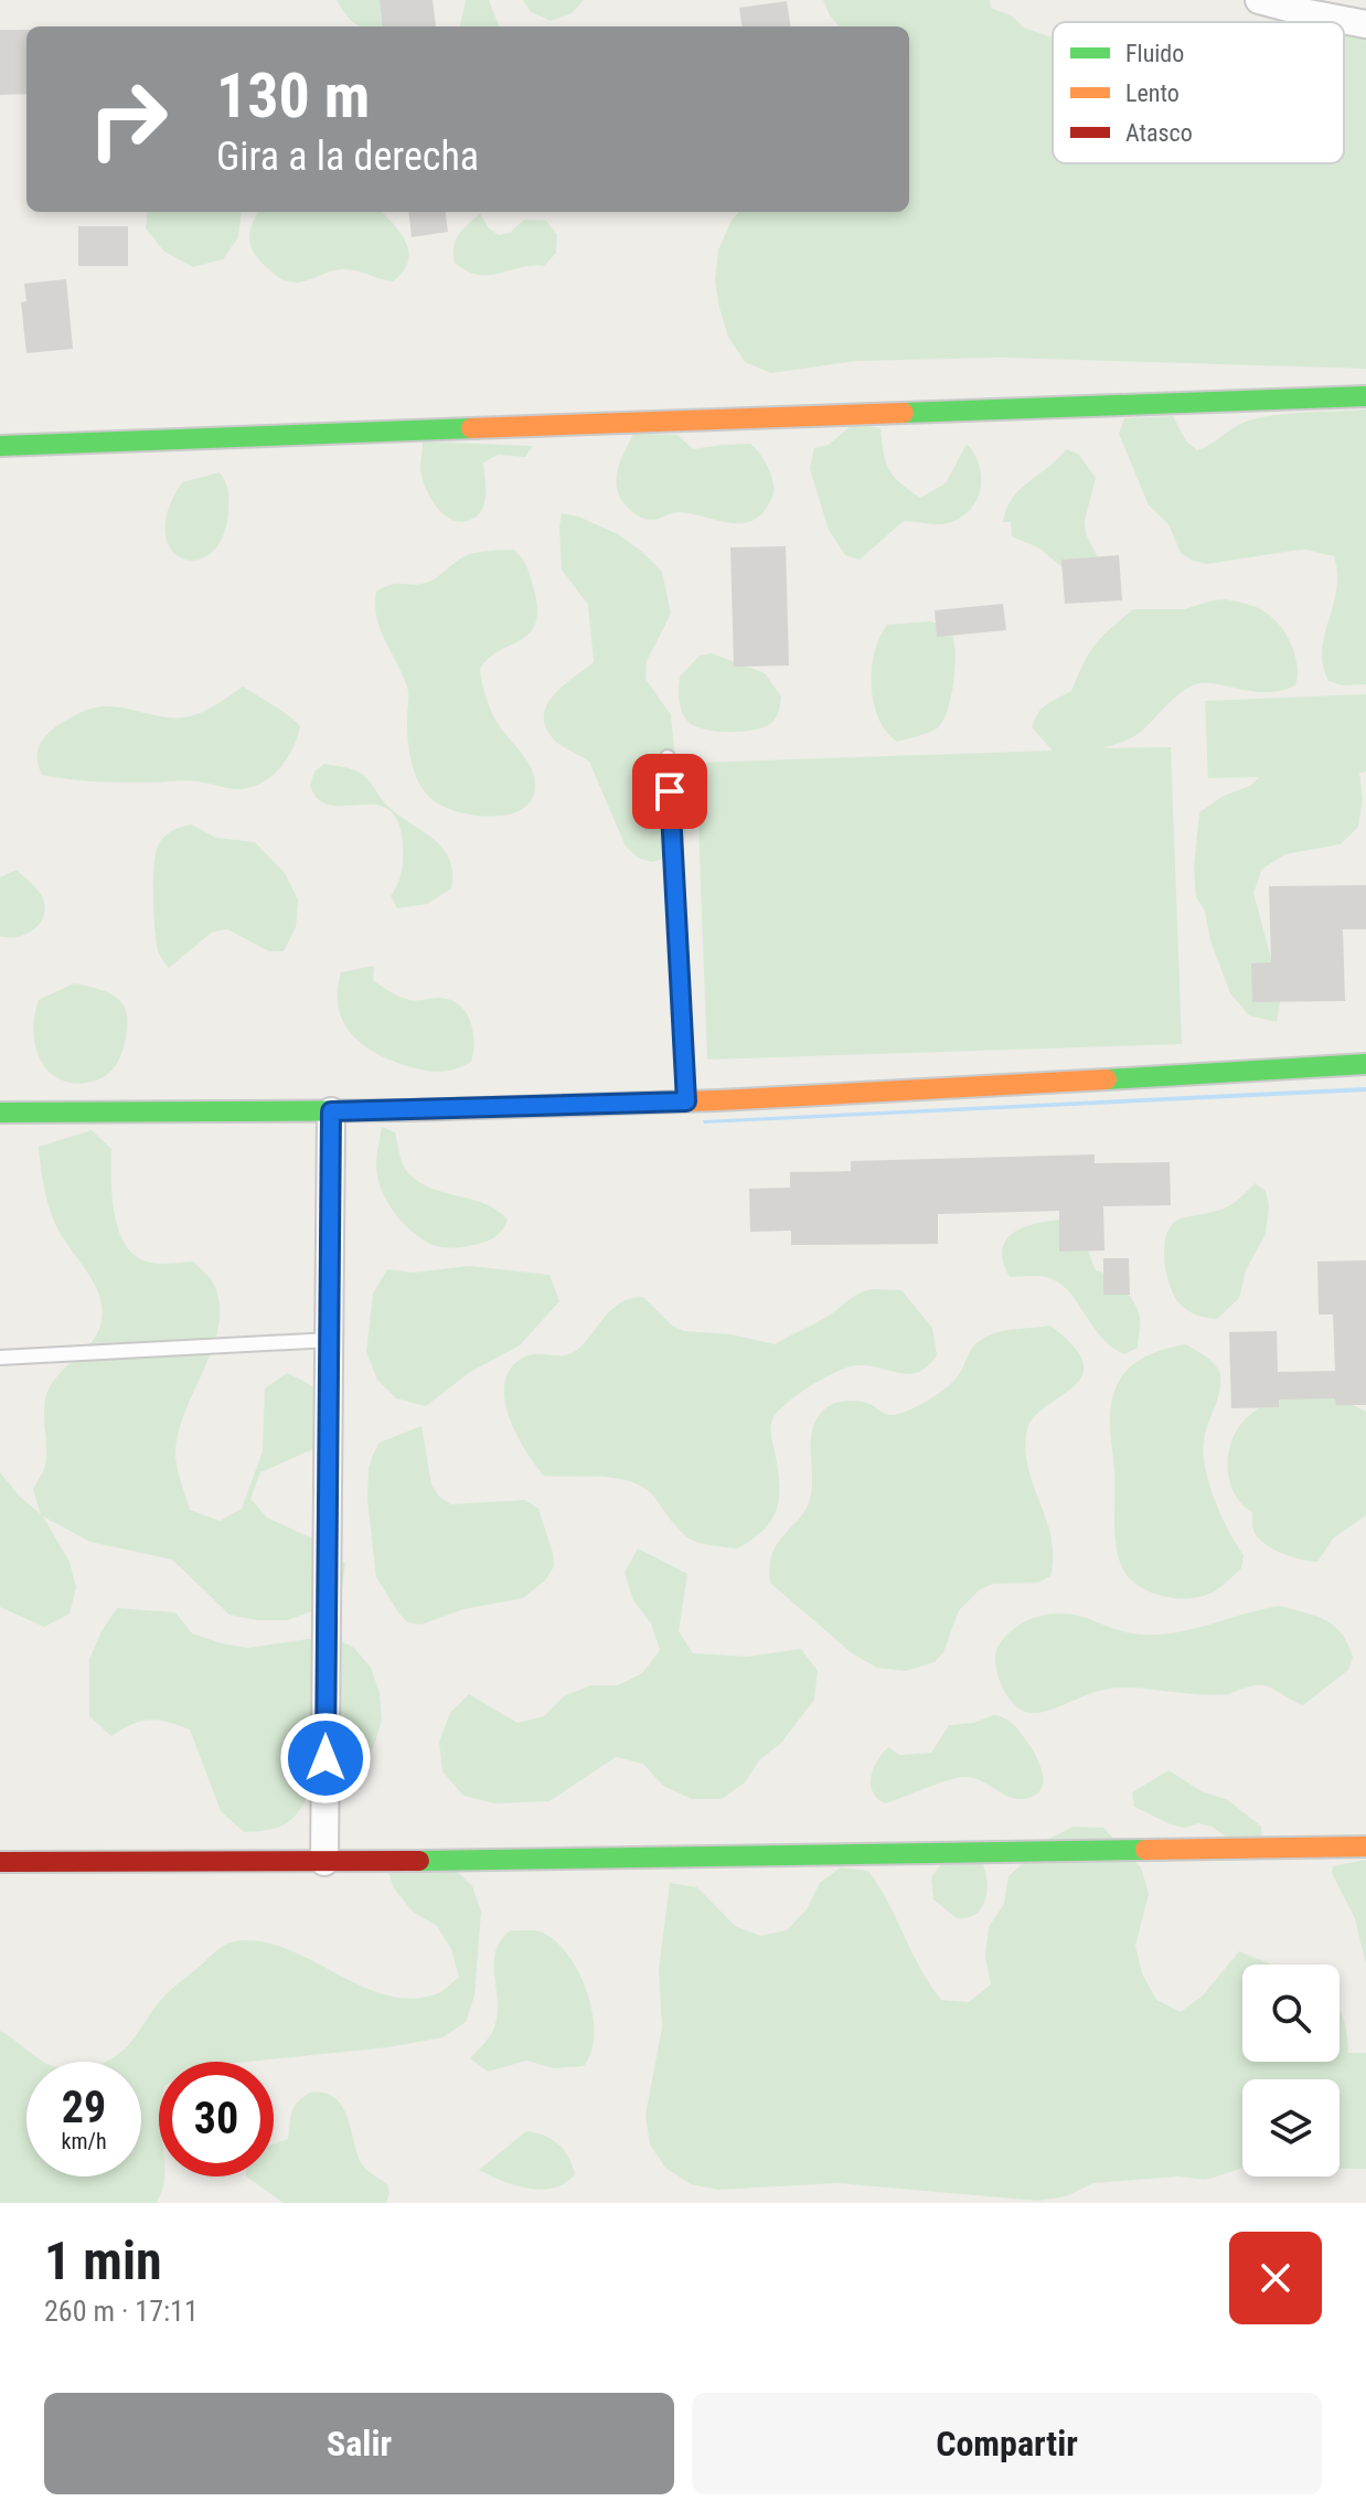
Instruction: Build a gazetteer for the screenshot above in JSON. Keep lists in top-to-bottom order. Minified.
{"legend":["Fluido","Lento","Atasco"],"page":{"turn":["130 m","Gira a la derecha"],"speed":"29 km/h","limit":"30","heading":["1 min","260 m · 17:11"],"buttons":["Salir","Compartir"]}}
